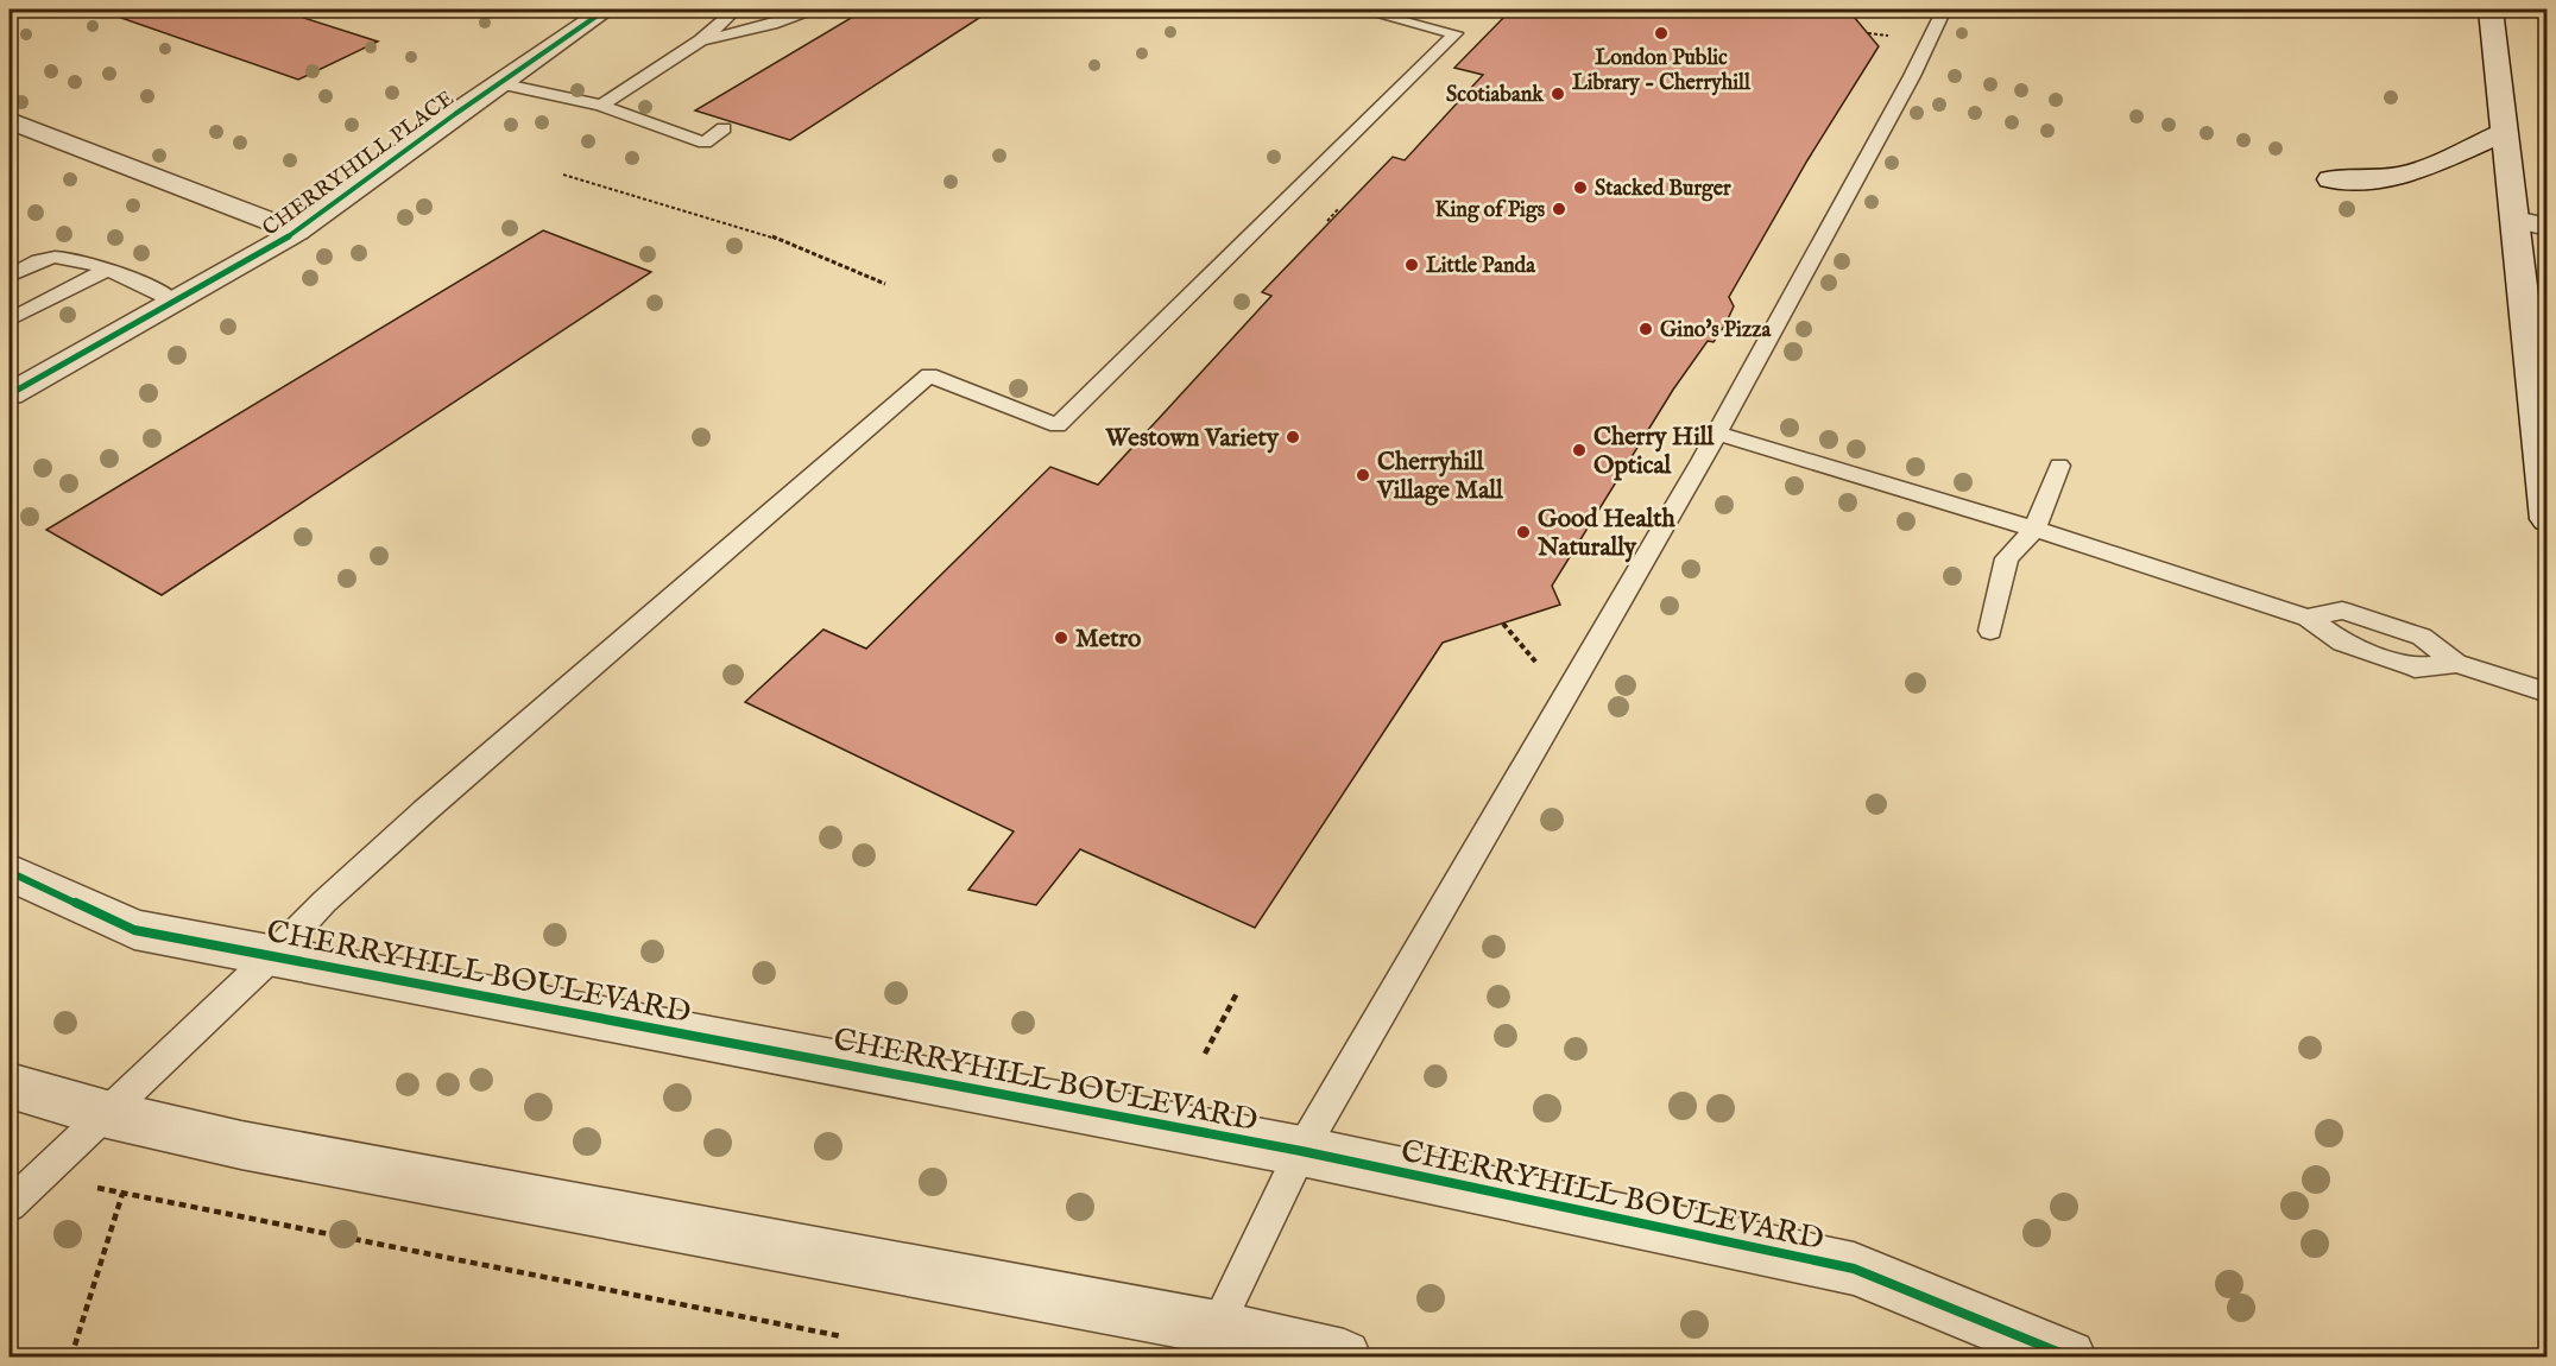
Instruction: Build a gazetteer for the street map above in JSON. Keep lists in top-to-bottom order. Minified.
{"streets":{"street":["CHERRYHILL PLACE","CHERRYHILL BOULEVARD"]},"places":["London Public Library - Cherryhill","Scotiabank","Stacked Burger","King of Pigs","Little Panda","Gino's Pizza","Westown Variety","Cherry Hill Optical","Cherryhill Village Mall","Good Health Naturally","Metro"]}
